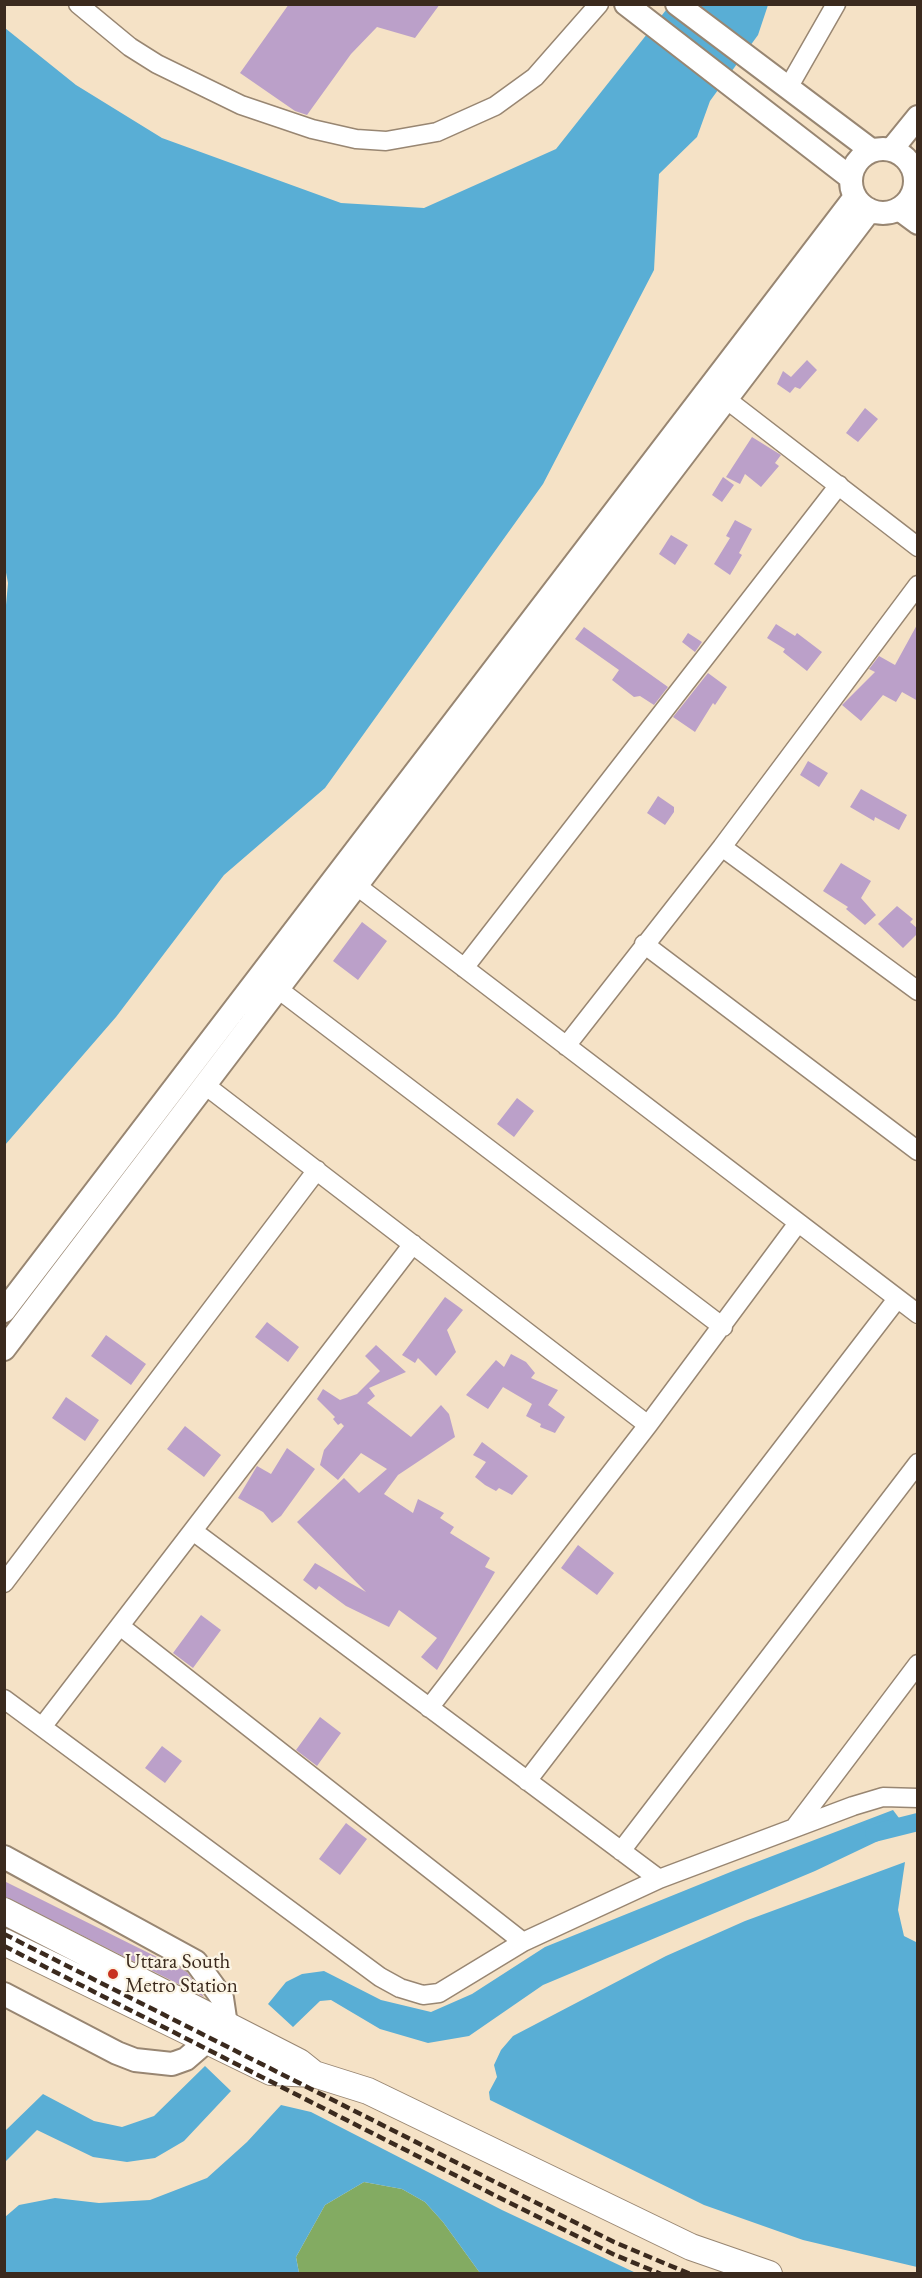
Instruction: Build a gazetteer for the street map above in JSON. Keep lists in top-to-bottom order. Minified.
{"places":["Uttara South Metro Station"]}
